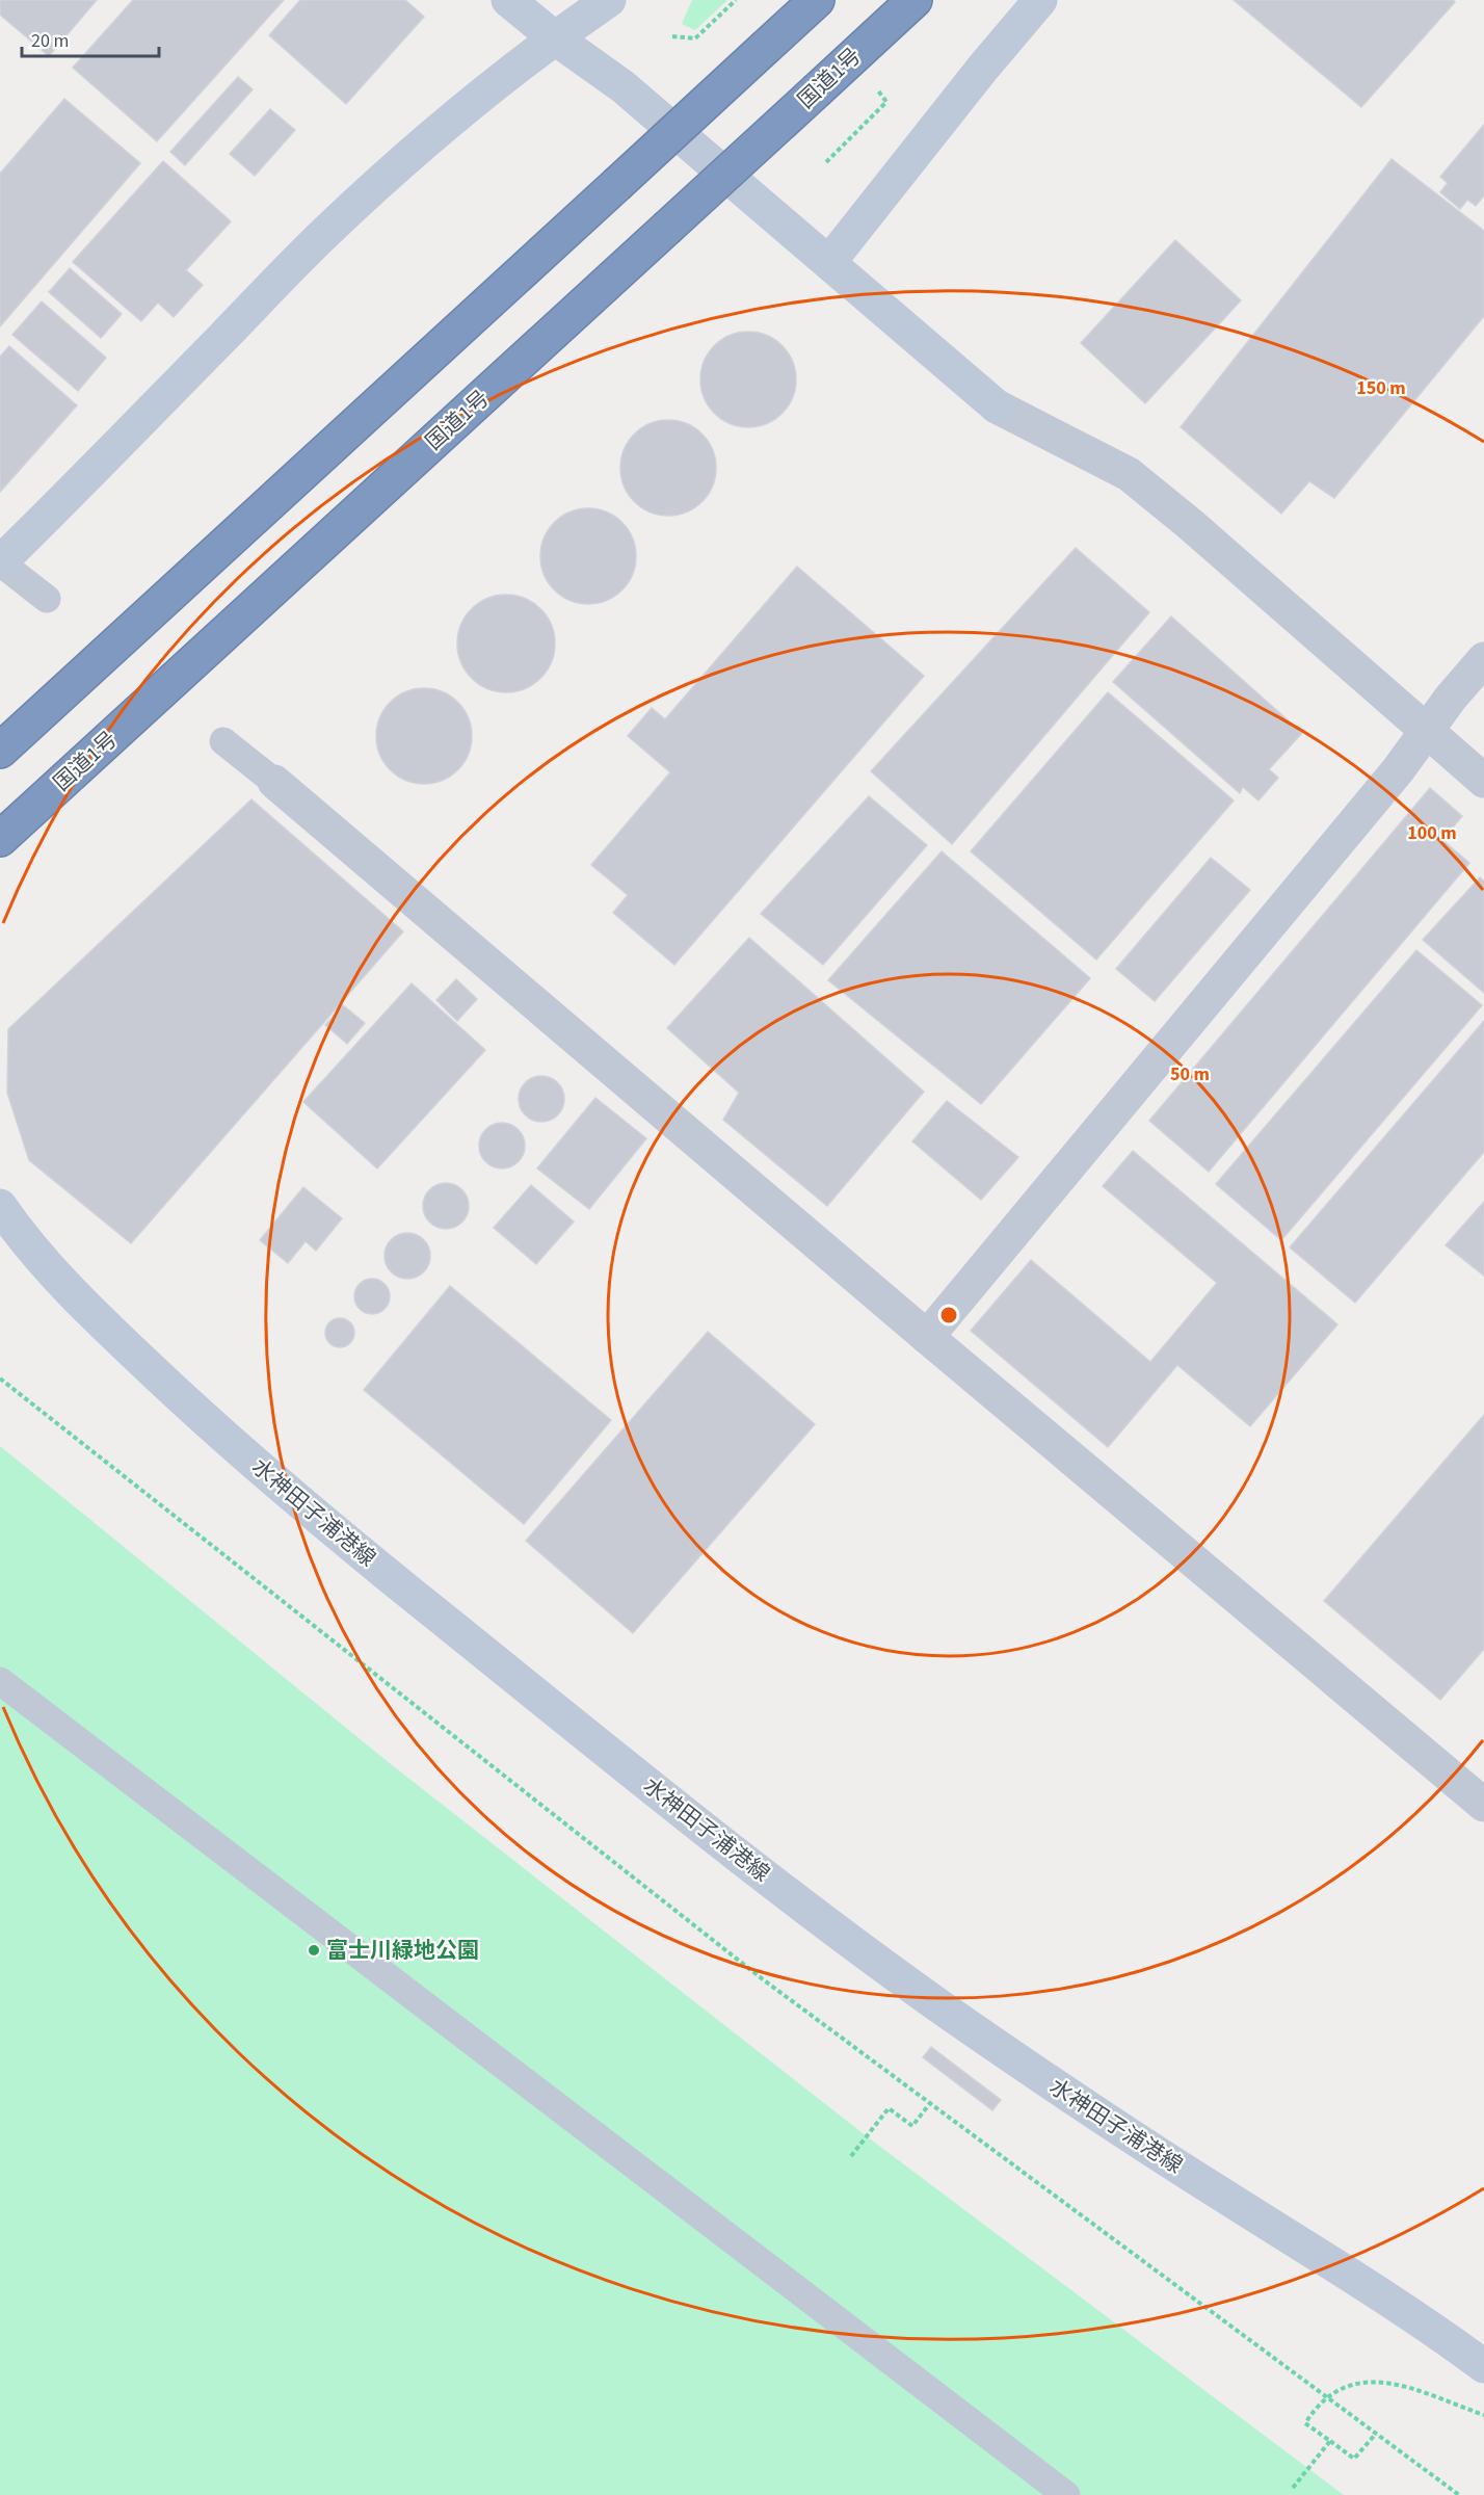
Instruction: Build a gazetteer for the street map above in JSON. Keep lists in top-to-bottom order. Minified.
{"streets":{"highway":["国道1号"],"main road":["水神田子浦港線"]},"places":["富士川緑地公園"],"scale_bar":"20 m","rings":["150 m","100 m","50 m"]}
